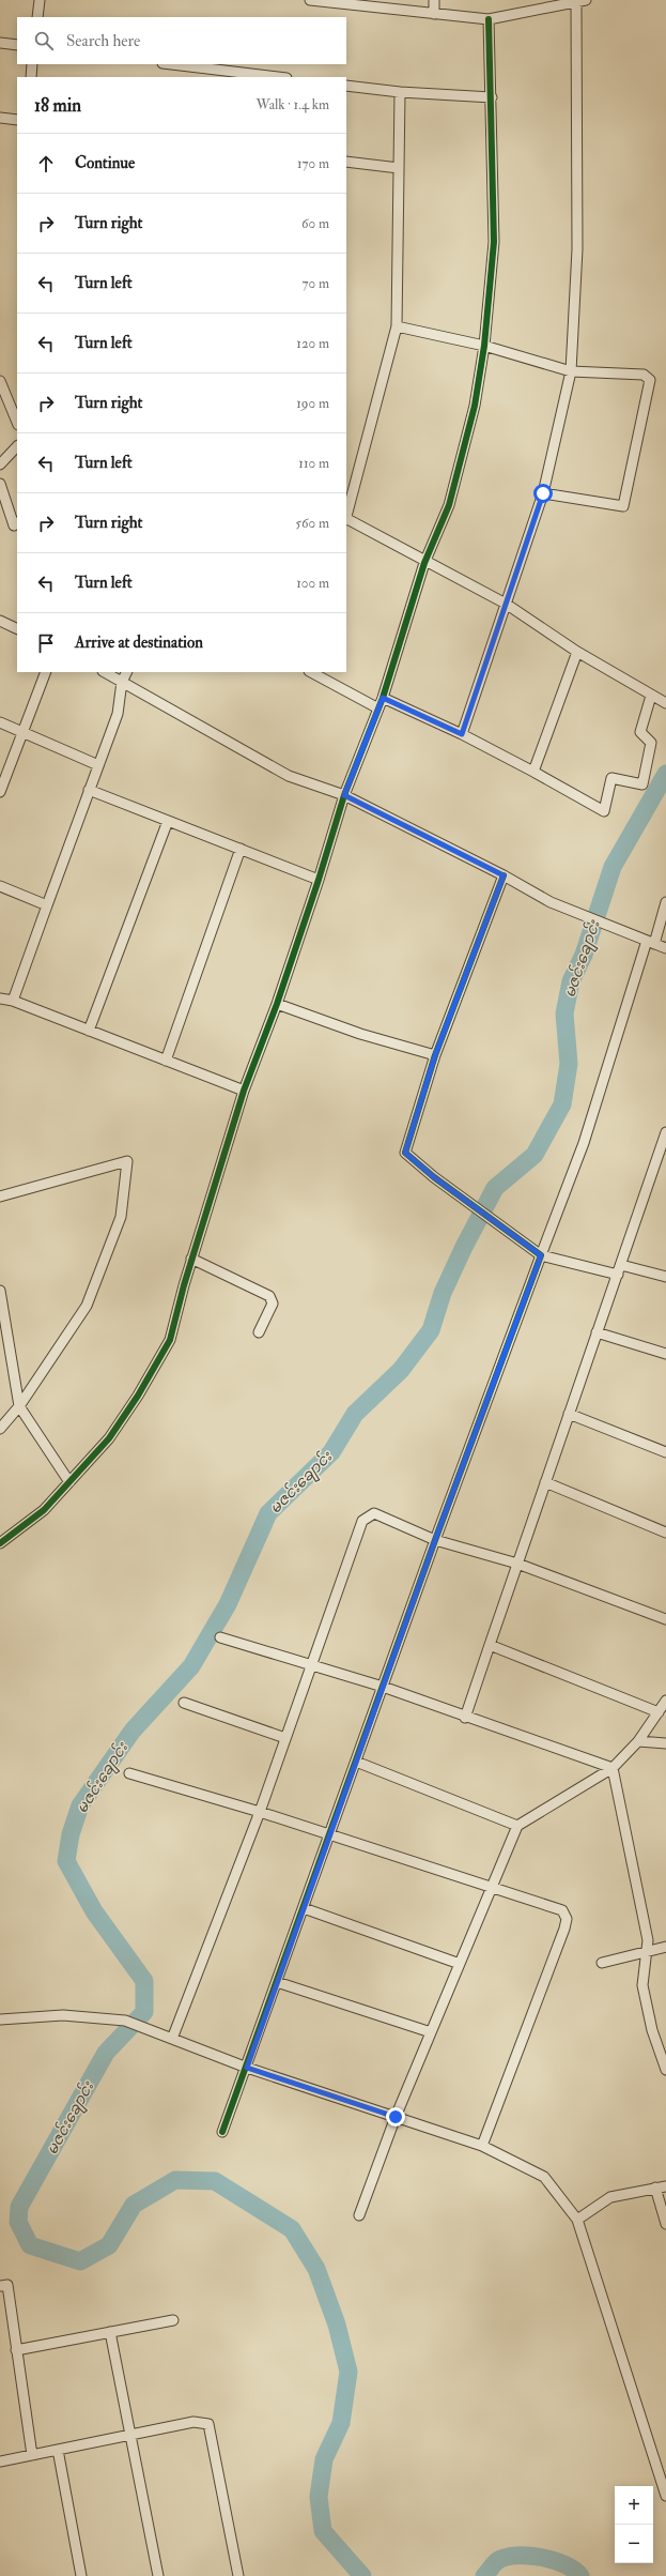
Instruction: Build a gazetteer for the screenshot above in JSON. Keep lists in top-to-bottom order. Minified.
{"water":["မဇင်းချောင်း"],"page":{"search":"Search here","heading":["18 min","Walk · 1.4 km"],"list":[["Continue","170 m"],["Turn right","60 m"],["Turn left","70 m"],["Turn left","120 m"],["Turn right","190 m"],["Turn left","110 m"],["Turn right","560 m"],["Turn left","100 m"],"Arrive at destination"],"map_buttons":["+","−"]}}
